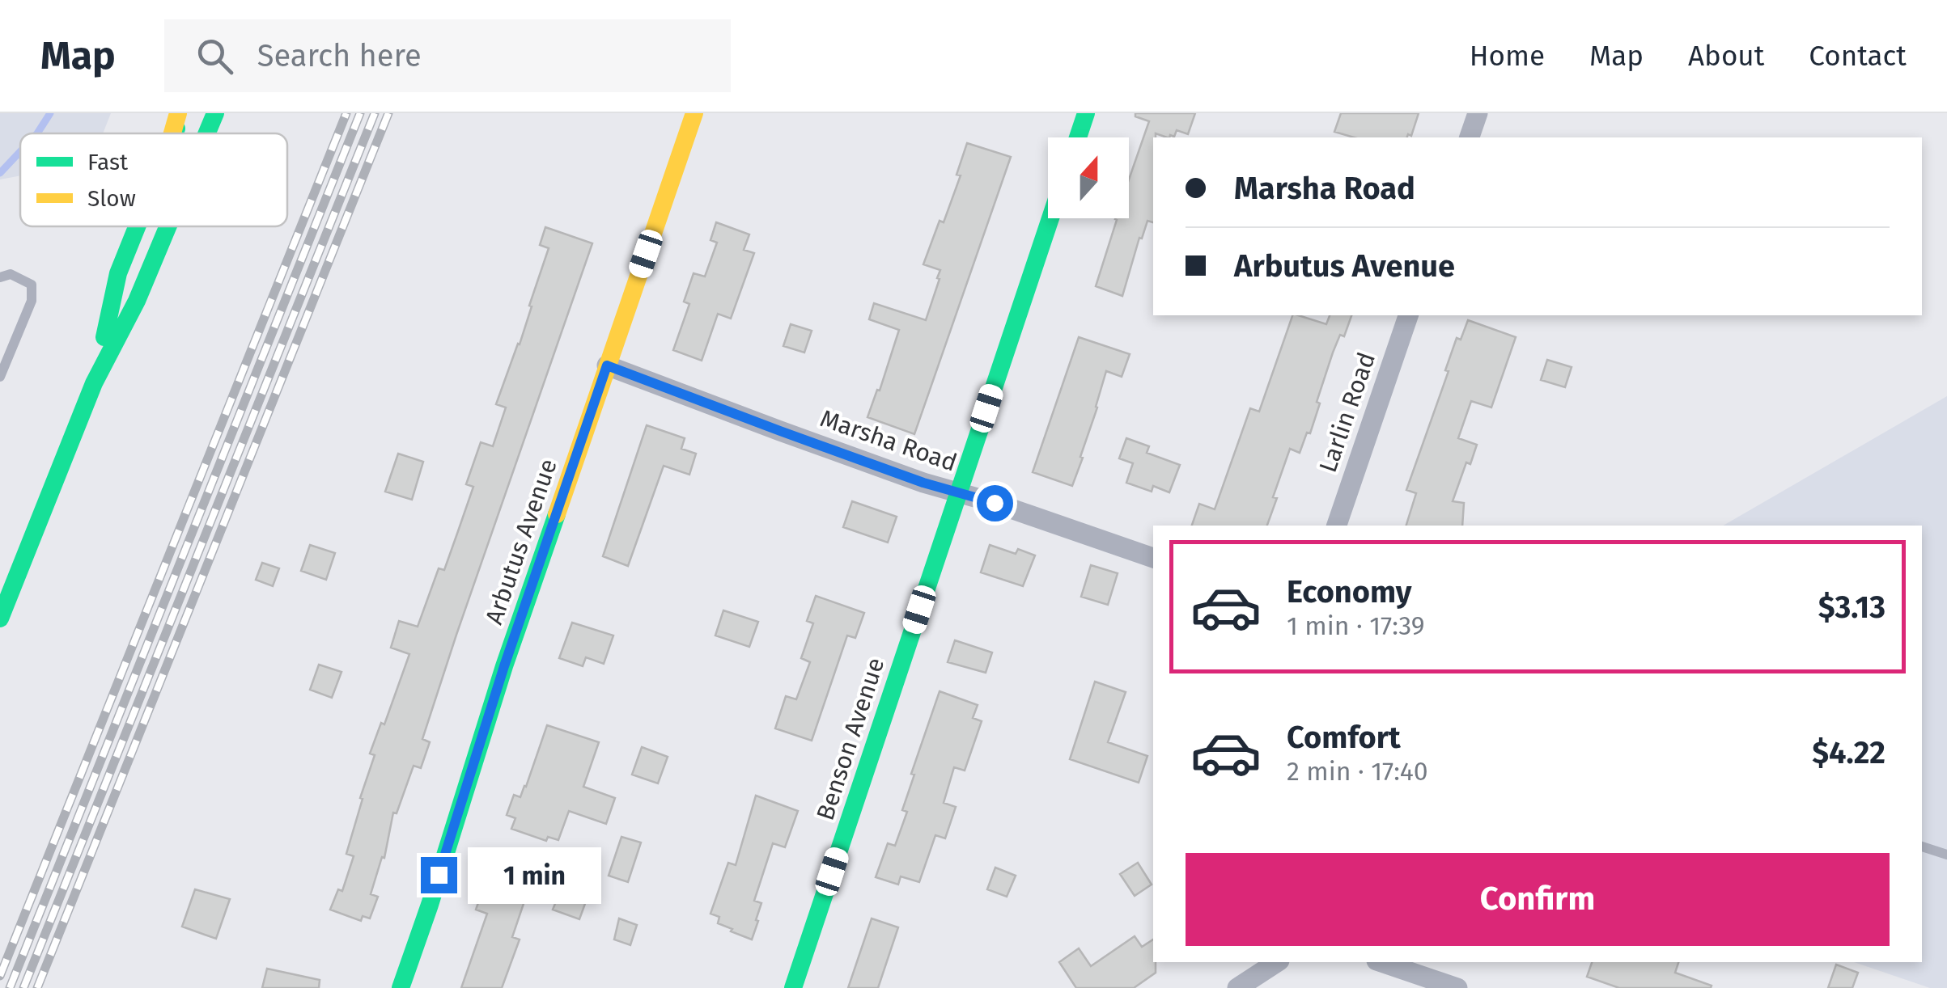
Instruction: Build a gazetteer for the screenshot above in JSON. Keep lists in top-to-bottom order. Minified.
{"streets":{"main road":["Arbutus Avenue","Benson Avenue"],"street":["Larlin Road","Marsha Road"]},"crossings":[["Marsha Road","Arbutus Avenue"],["Marsha Road","Benson Avenue"]],"legend":["Fast","Slow"],"north":"top","page":{"header":"Map","search":"Search here","nav":["Home","Map","About","Contact"],"banner":["Marsha Road","Arbutus Avenue"],"list":[{"name":"Economy","note":"1 min · 17:39","value":"$3.13"},{"name":"Comfort","note":"2 min · 17:40","value":"$4.22"}],"buttons":"Confirm","bubble":"1 min"}}
